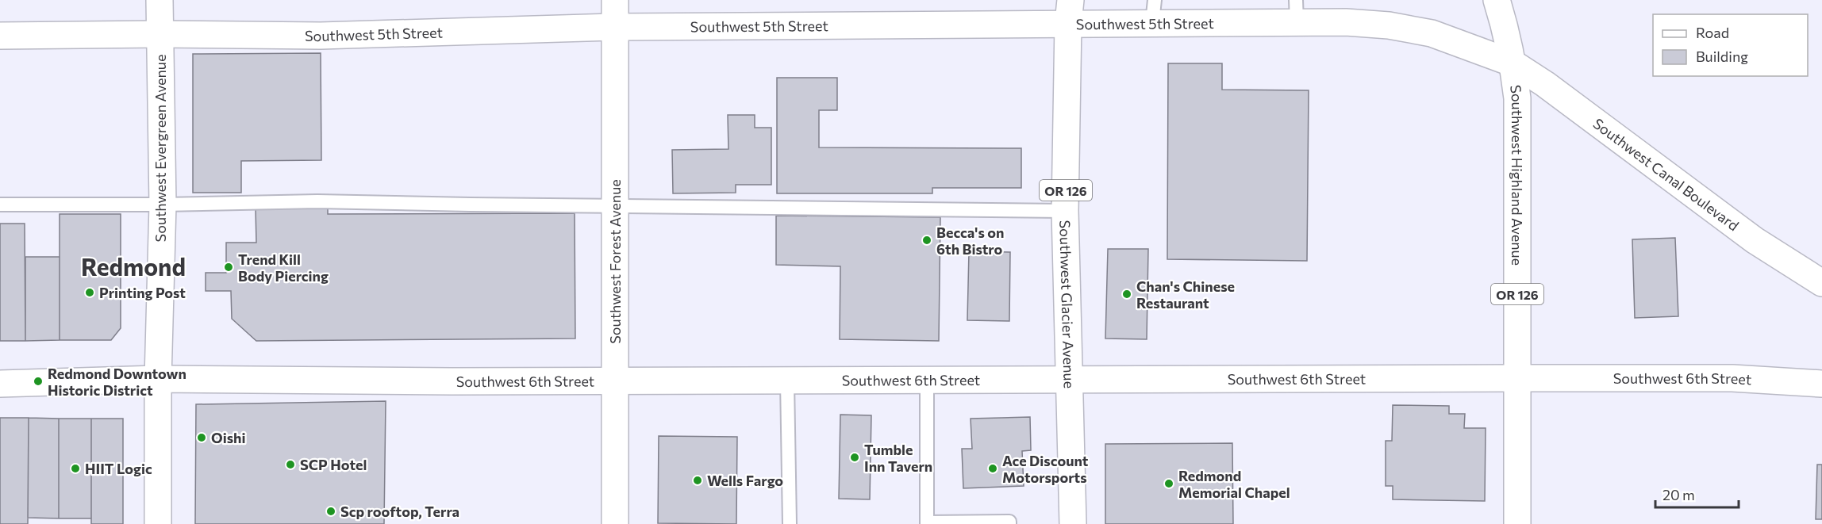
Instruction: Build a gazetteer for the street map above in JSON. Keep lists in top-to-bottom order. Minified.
{"streets":{"main road":["Southwest 5th Street","Southwest Evergreen Avenue","Southwest Highland Avenue","Southwest Canal Boulevard","OR 126","Southwest Forest Avenue","Southwest Glacier Avenue","Southwest 6th Street"]},"crossings":[["Southwest 5th Street","Southwest Evergreen Avenue"],["Southwest 5th Street","Southwest Highland Avenue"],["Southwest 5th Street","Southwest Canal Boulevard"],["Southwest 5th Street","Southwest Forest Avenue"],["Southwest 5th Street","Southwest Glacier Avenue"],["Southwest Evergreen Avenue","Southwest 6th Street"],["Southwest Highland Avenue","Southwest Canal Boulevard"],["Southwest Highland Avenue","Southwest 6th Street"],["Southwest Forest Avenue","Southwest 6th Street"],["Southwest Glacier Avenue","Southwest 6th Street"]],"districts":["Redmond"],"places":["Becca's on 6th Bistro","Trend Kill Body Piercing","Printing Post","Chan's Chinese Restaurant","Redmond Downtown Historic District","Oishi","Tumble Inn Tavern","SCP Hotel","HIIT Logic","Ace Discount Motorsports","Wells Fargo","Redmond Memorial Chapel","Scp rooftop, Terra"],"legend":["Road","Building"],"scale_bar":"20 m"}
